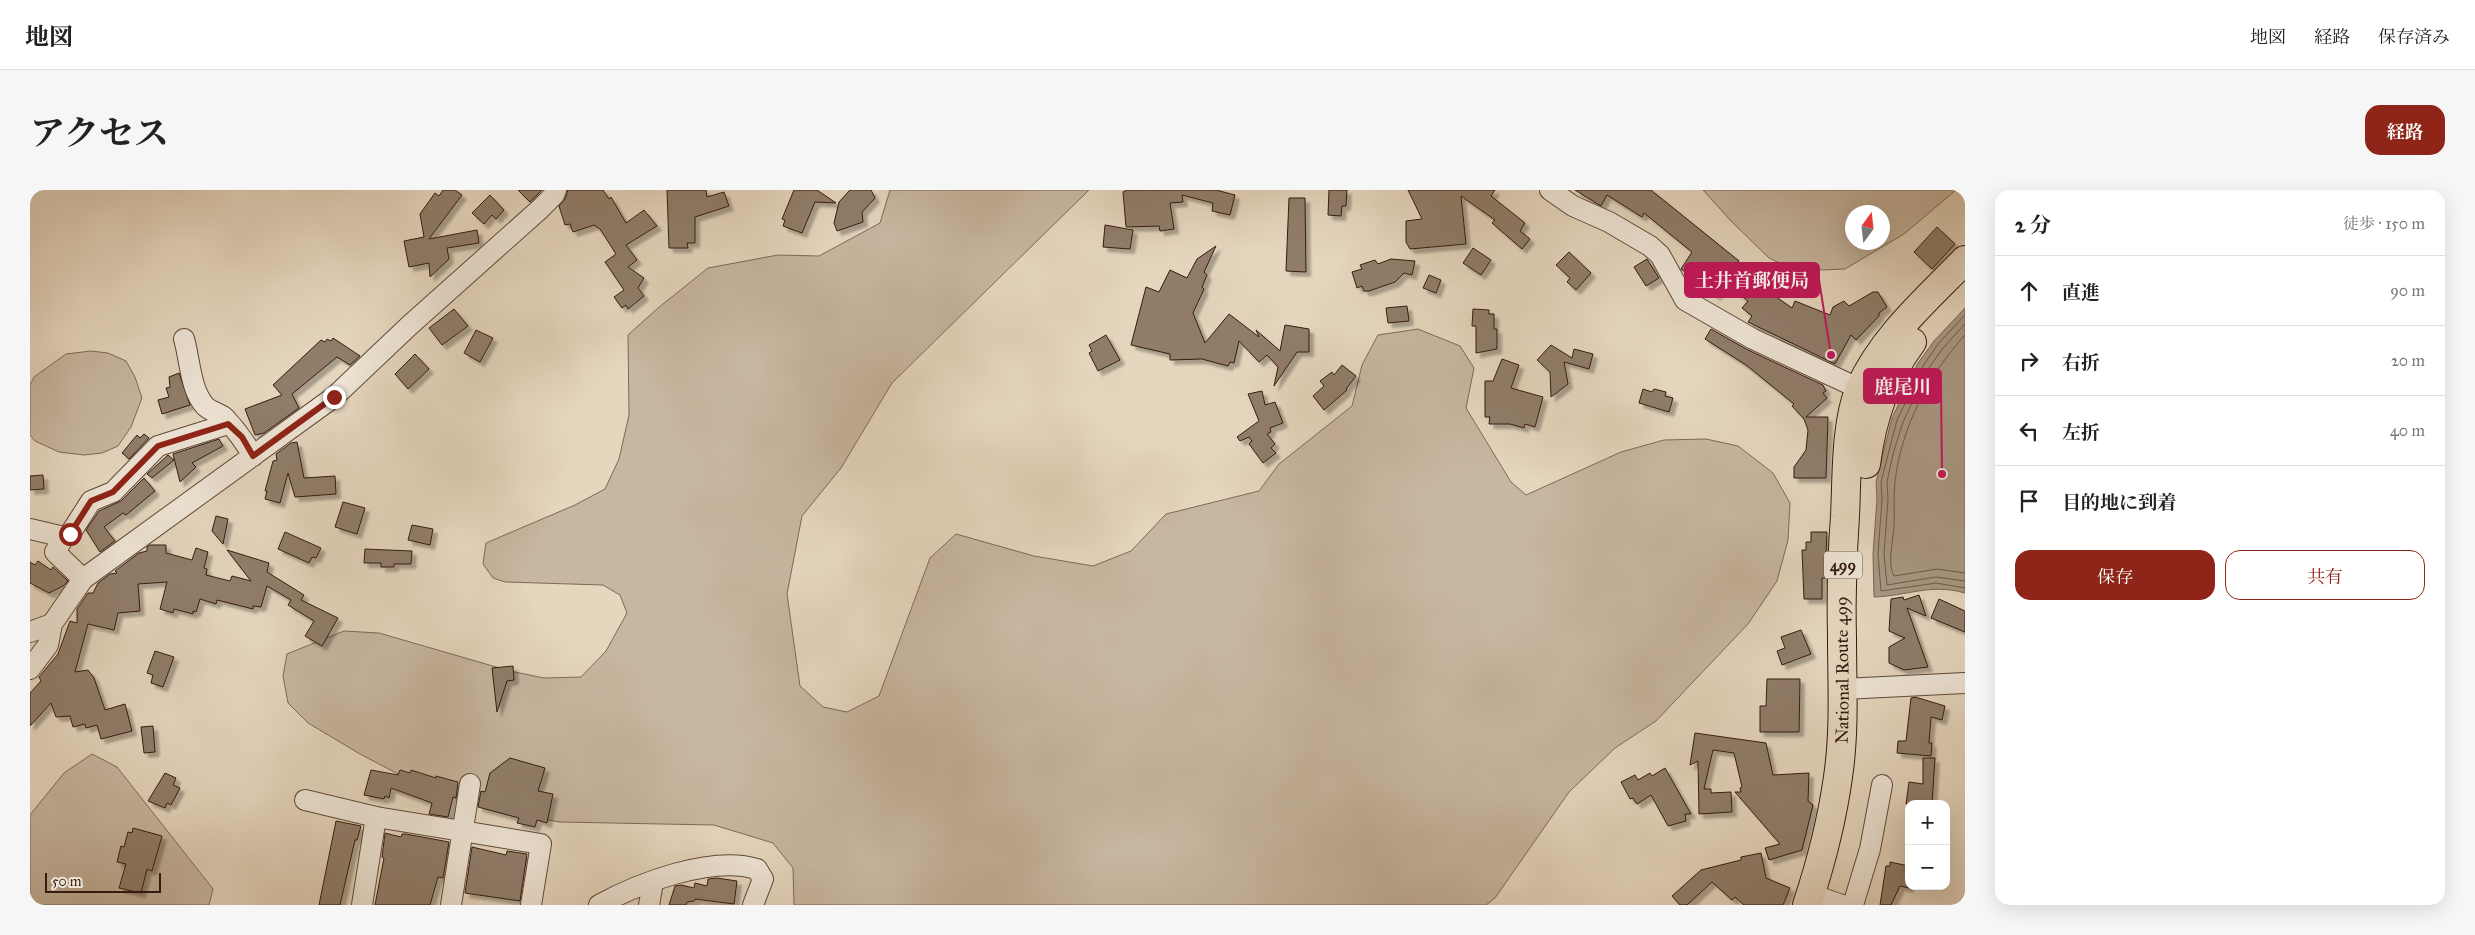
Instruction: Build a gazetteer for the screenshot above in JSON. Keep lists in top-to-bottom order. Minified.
{"streets":{"highway":["499","National Route 499"]},"places":["土井首郵便局","鹿尾川"],"scale_bar":"50 m","north":"top","page":{"header":"地図","nav":["地図","経路","保存済み"],"title":"アクセス","buttons":["経路",["保存","共有"]],"heading":["2 分","徒歩 · 150 m"],"list":[["直進","90 m"],["右折","20 m"],["左折","40 m"],"目的地に到着"],"map_buttons":["+","−"],"scale":"50 m"}}
